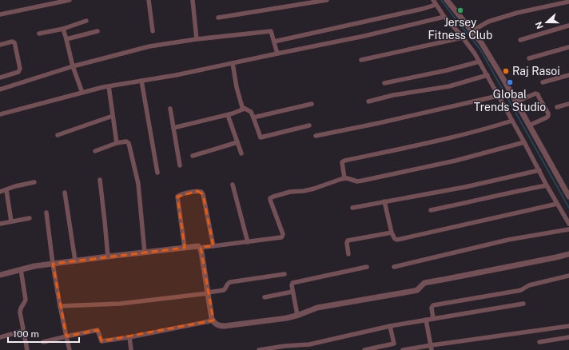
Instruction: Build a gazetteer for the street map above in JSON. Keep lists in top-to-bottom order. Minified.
{"places":["Jersey Fitness Club","Raj Rasoi","Global Trends Studio"],"scale_bar":"100 m","north":"left"}
